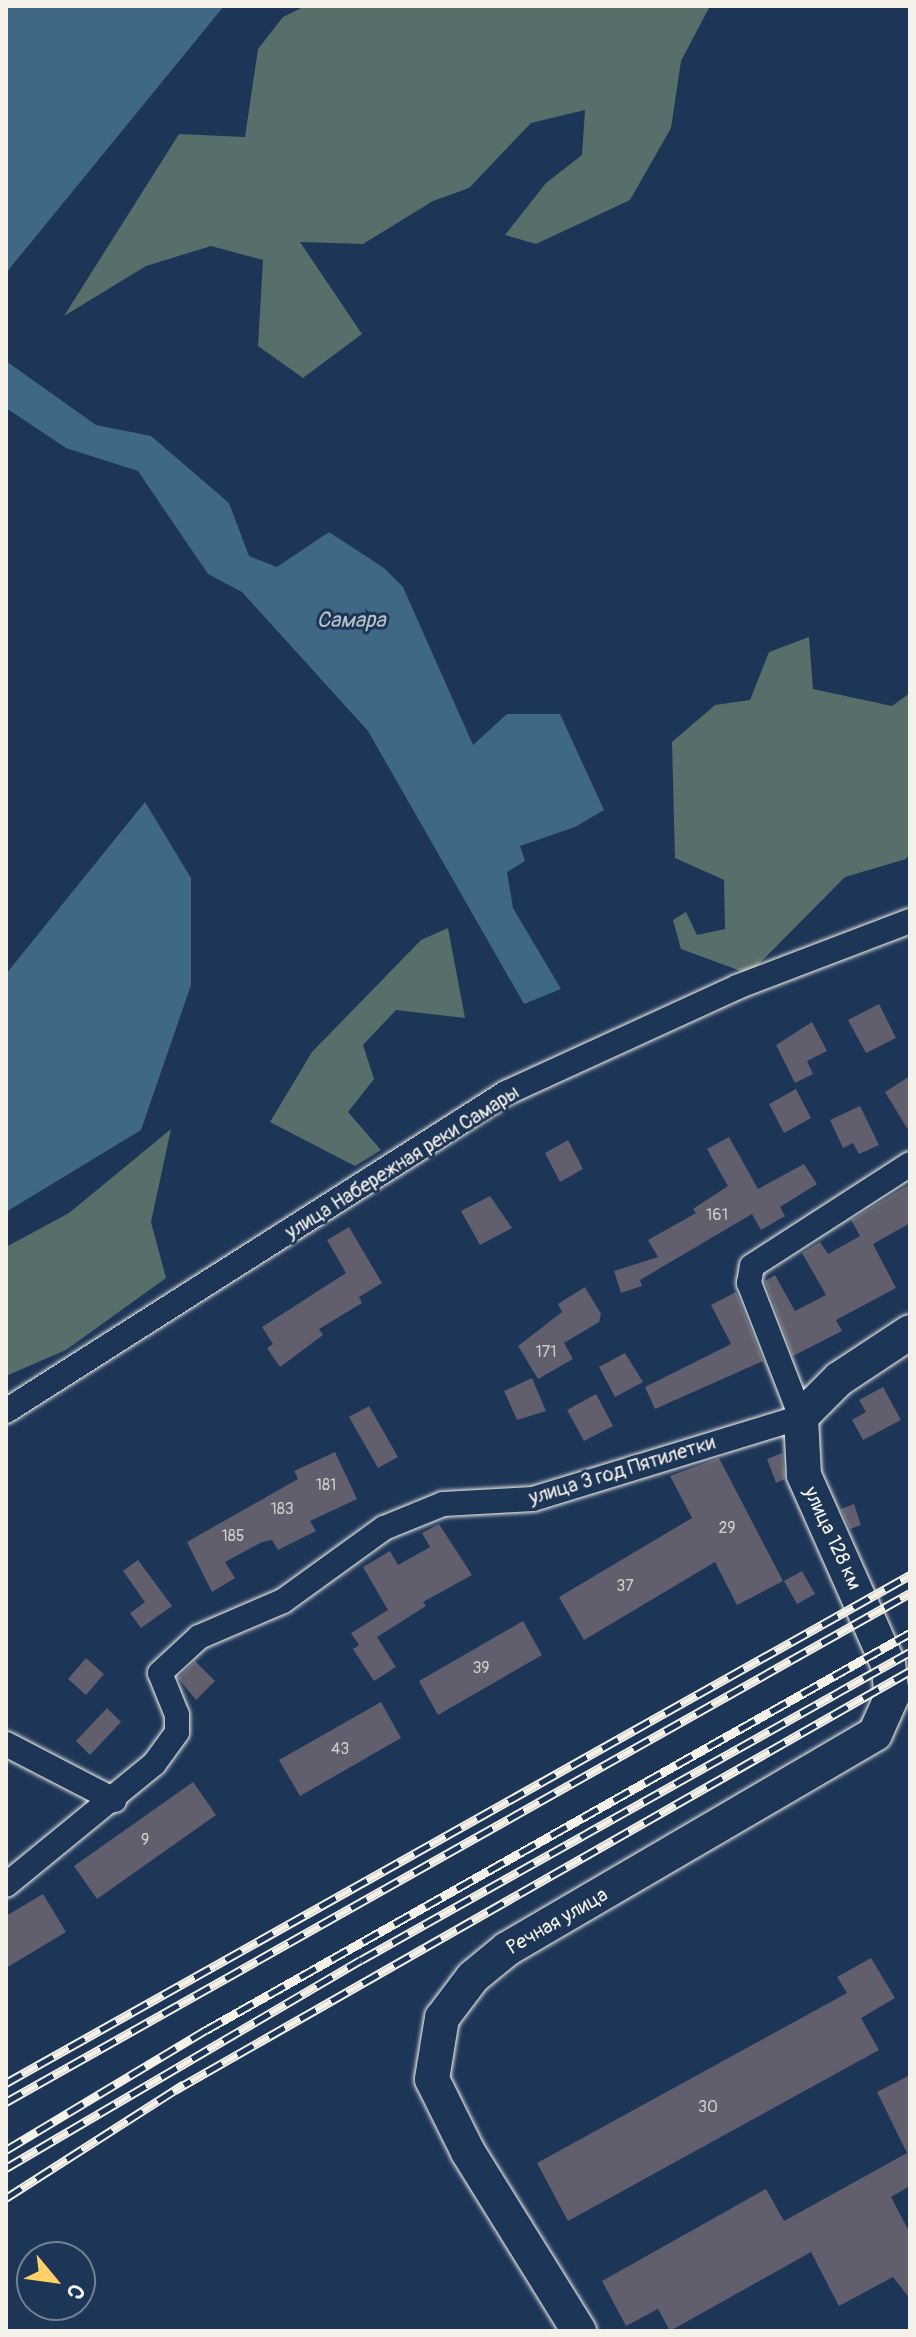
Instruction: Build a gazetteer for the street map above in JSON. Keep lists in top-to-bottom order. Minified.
{"streets":{"street":["улица Набережная реки Самары","улица 3 год Пятилетки","улица 128 км","Речная улица"]},"crossings":[["улица 3 год Пятилетки","улица 128 км"],["улица 128 км","Речная улица"]],"water":["Самара"],"house_numbers":["161","171","181","183","29","185","37","39","43","9","30"],"north":"bottom right"}
